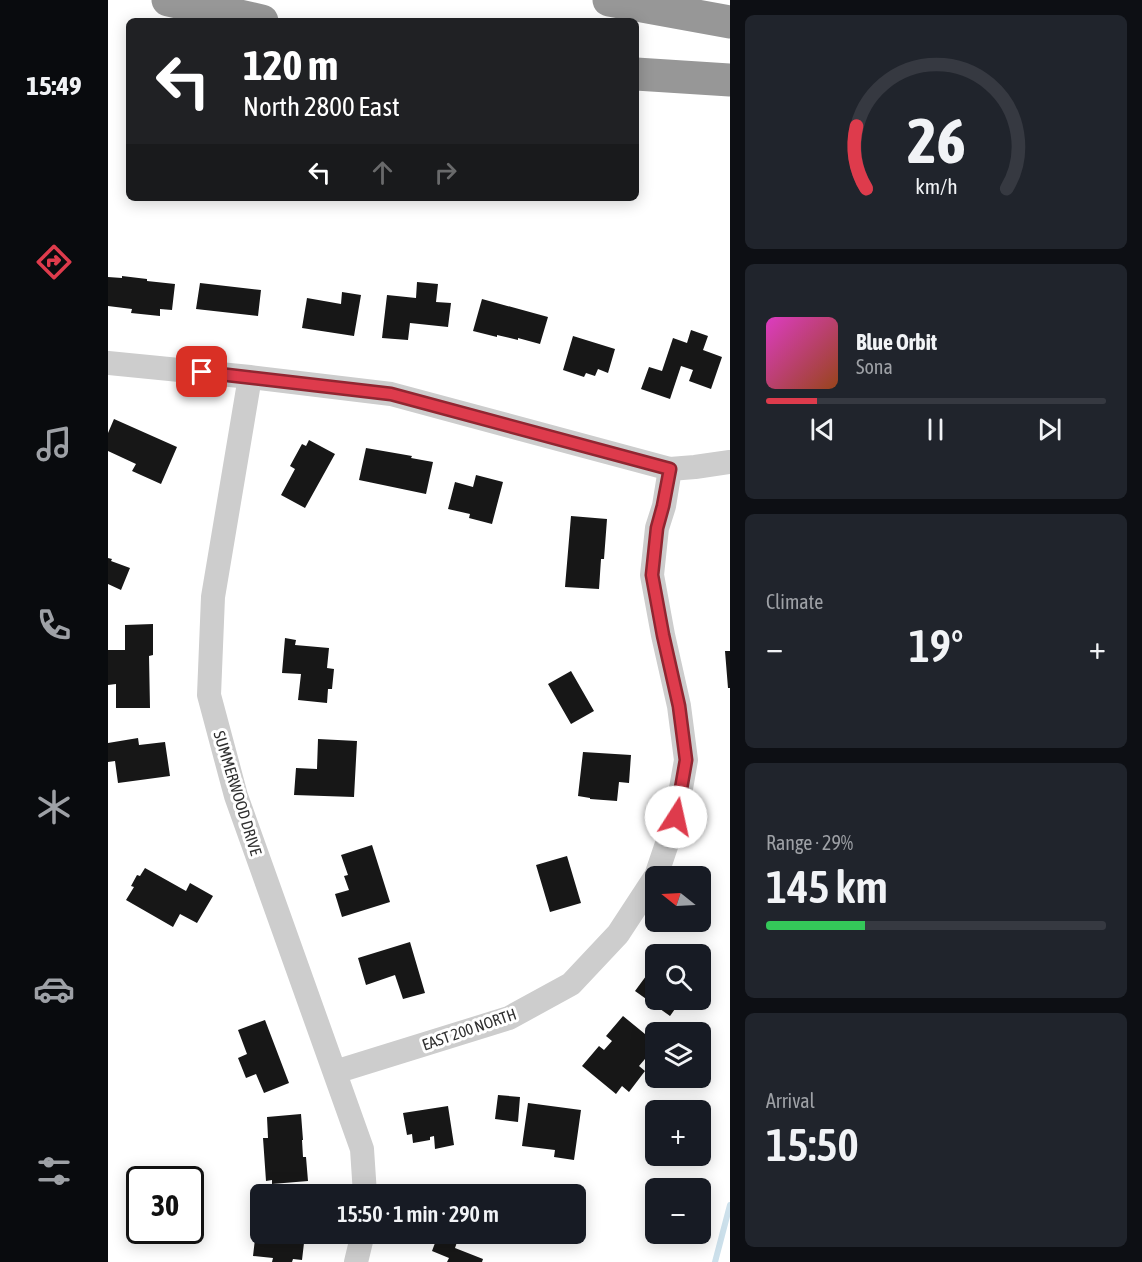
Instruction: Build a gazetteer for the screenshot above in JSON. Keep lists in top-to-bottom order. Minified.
{"streets":{"street":["SUMMERWOOD DRIVE","EAST 200 NORTH"]},"crossings":[["SUMMERWOOD DRIVE","EAST 200 NORTH"]],"north":"left","page":{"tabs":"15:49","turn":["120 m","North 2800 East"],"song":["Blue Orbit","Sona"],"tile":["Climate",["Range · 29%","145 km"],["Arrival","15:50"]],"heat":["−","19°","+"],"map_buttons":["+","−"],"limit":"30","trip":"15:50 · 1 min · 290 m","gauge":["26","km/h"]}}
